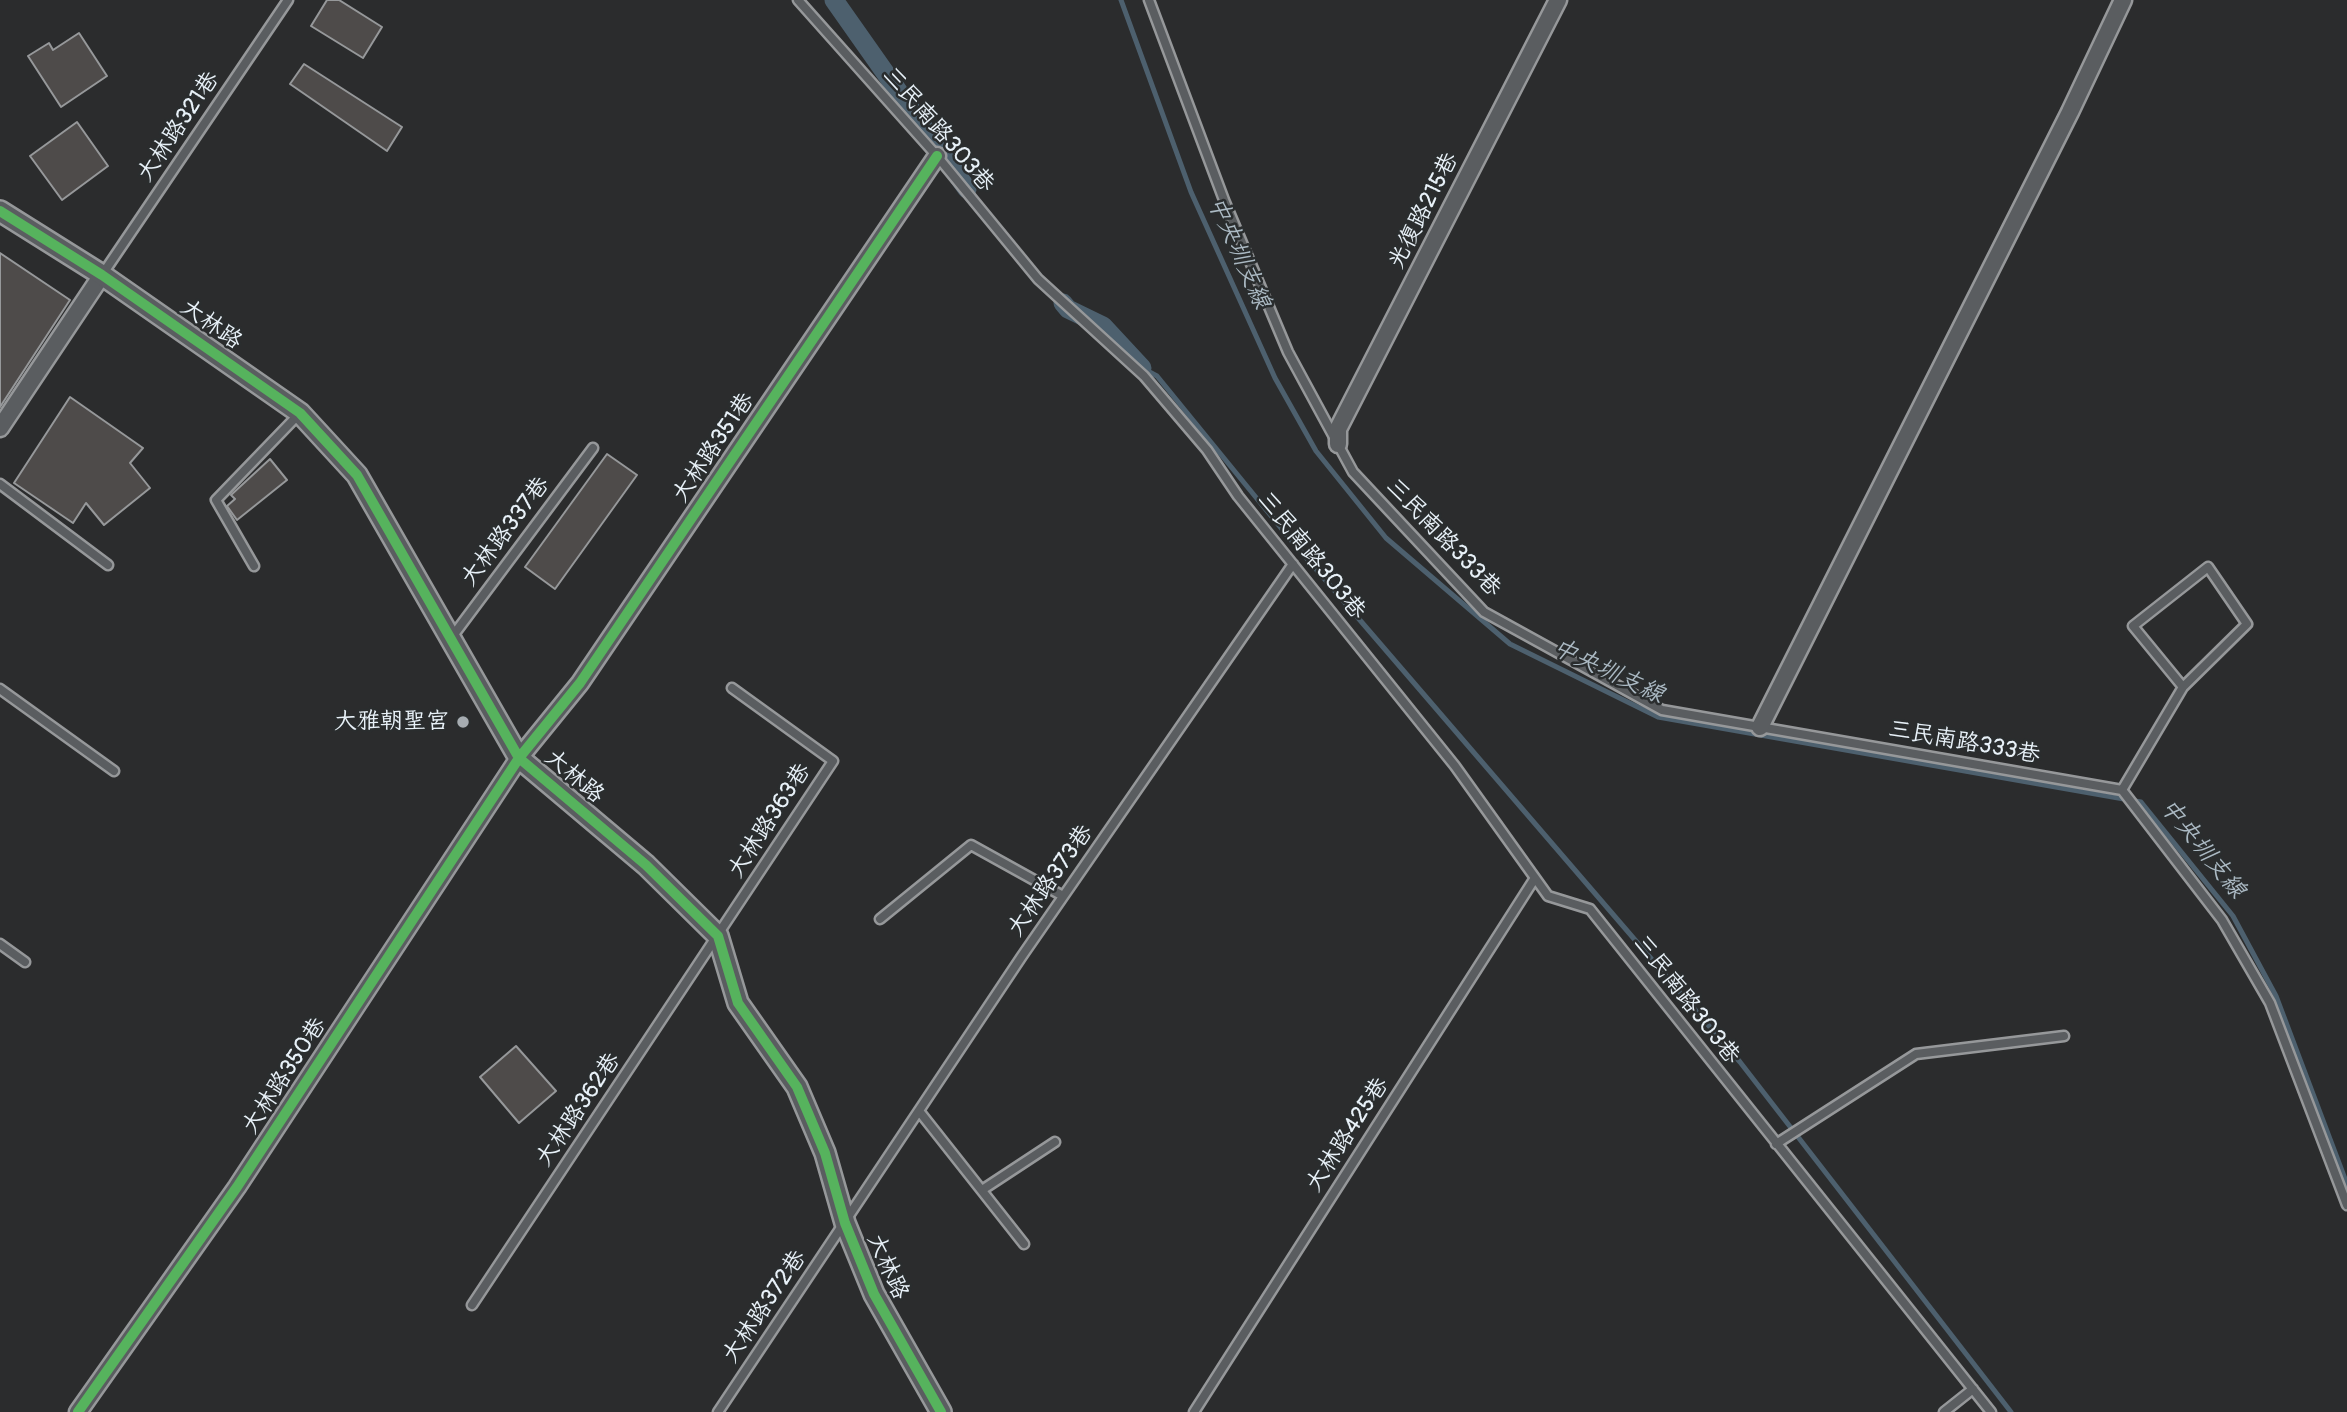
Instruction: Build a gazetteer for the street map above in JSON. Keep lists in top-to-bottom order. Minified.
{"streets":{"street":["光復路215巷","大林路","大林路351巷","大林路350巷"],"lane":["大林路321巷","三民南路303巷","大林路337巷","三民南路333巷","大林路363巷","大林路373巷","大林路362巷","大林路425巷","大林路372巷"]},"crossings":[["大林路321巷","大林路"],["三民南路303巷","大林路351巷"],["三民南路303巷","大林路373巷"],["三民南路303巷","大林路425巷"],["光復路215巷","三民南路333巷"],["大林路","大林路351巷"],["大林路","大林路337巷"],["大林路","大林路363巷"],["大林路","大林路373巷"],["大林路","大林路350巷"],["大林路","大林路362巷"],["大林路","大林路372巷"],["大林路351巷","大林路350巷"],["大林路363巷","大林路362巷"],["大林路373巷","大林路372巷"]],"water":["中央圳支線"],"places":["大雅朝聖宮"]}
